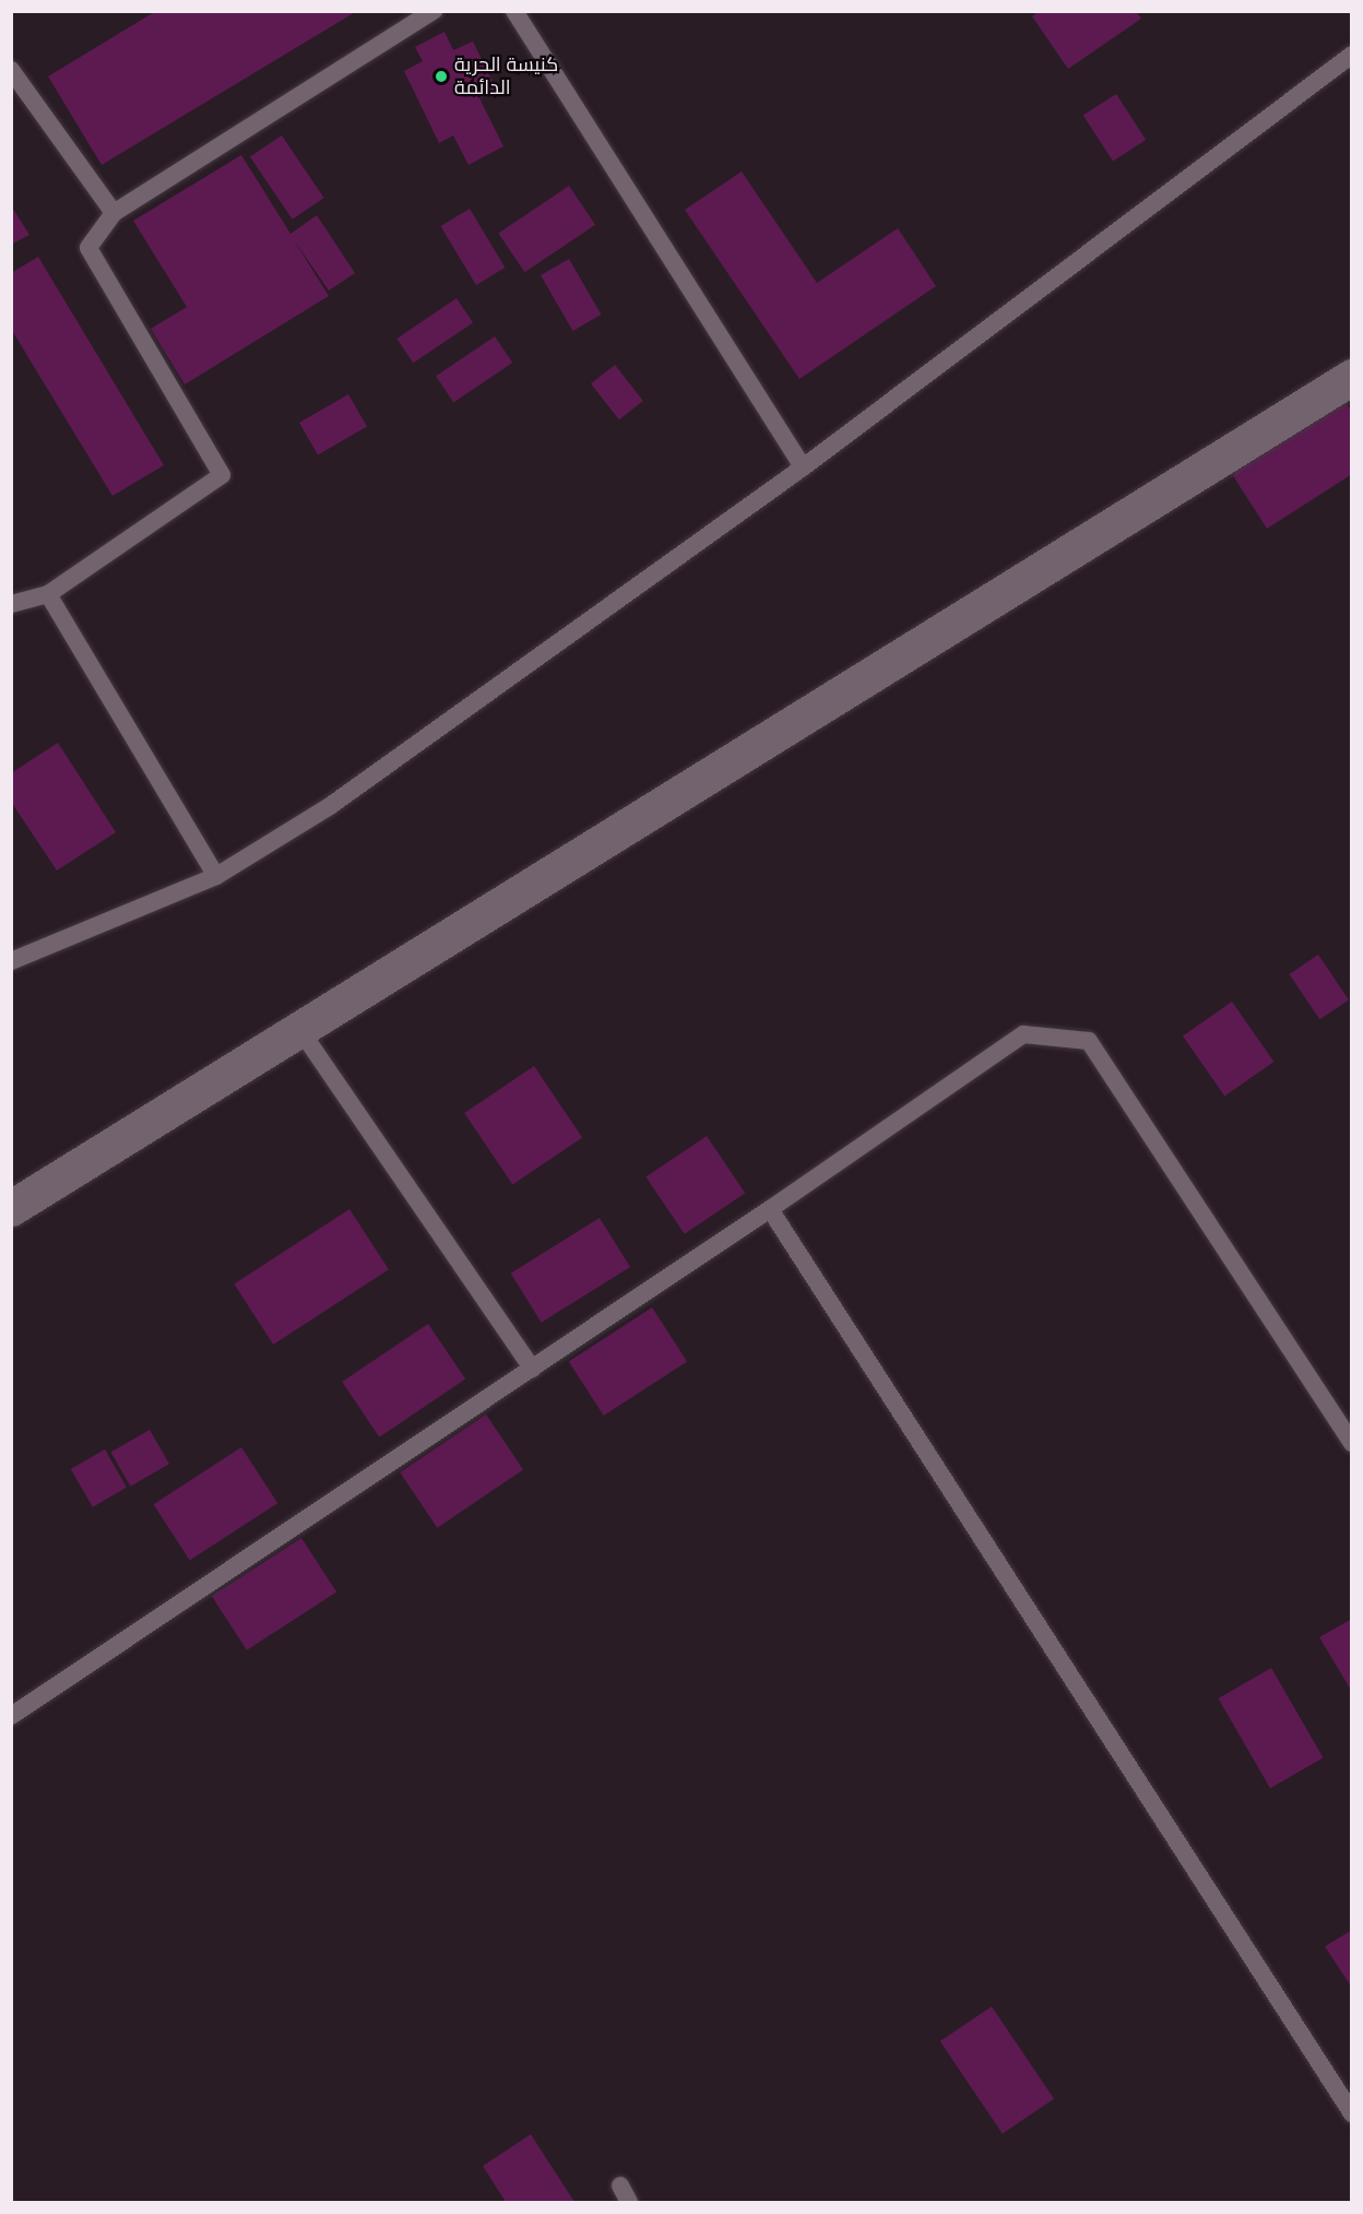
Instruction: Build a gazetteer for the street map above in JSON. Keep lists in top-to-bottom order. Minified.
{"places":["كنيسة الحرية الدائمة"]}
